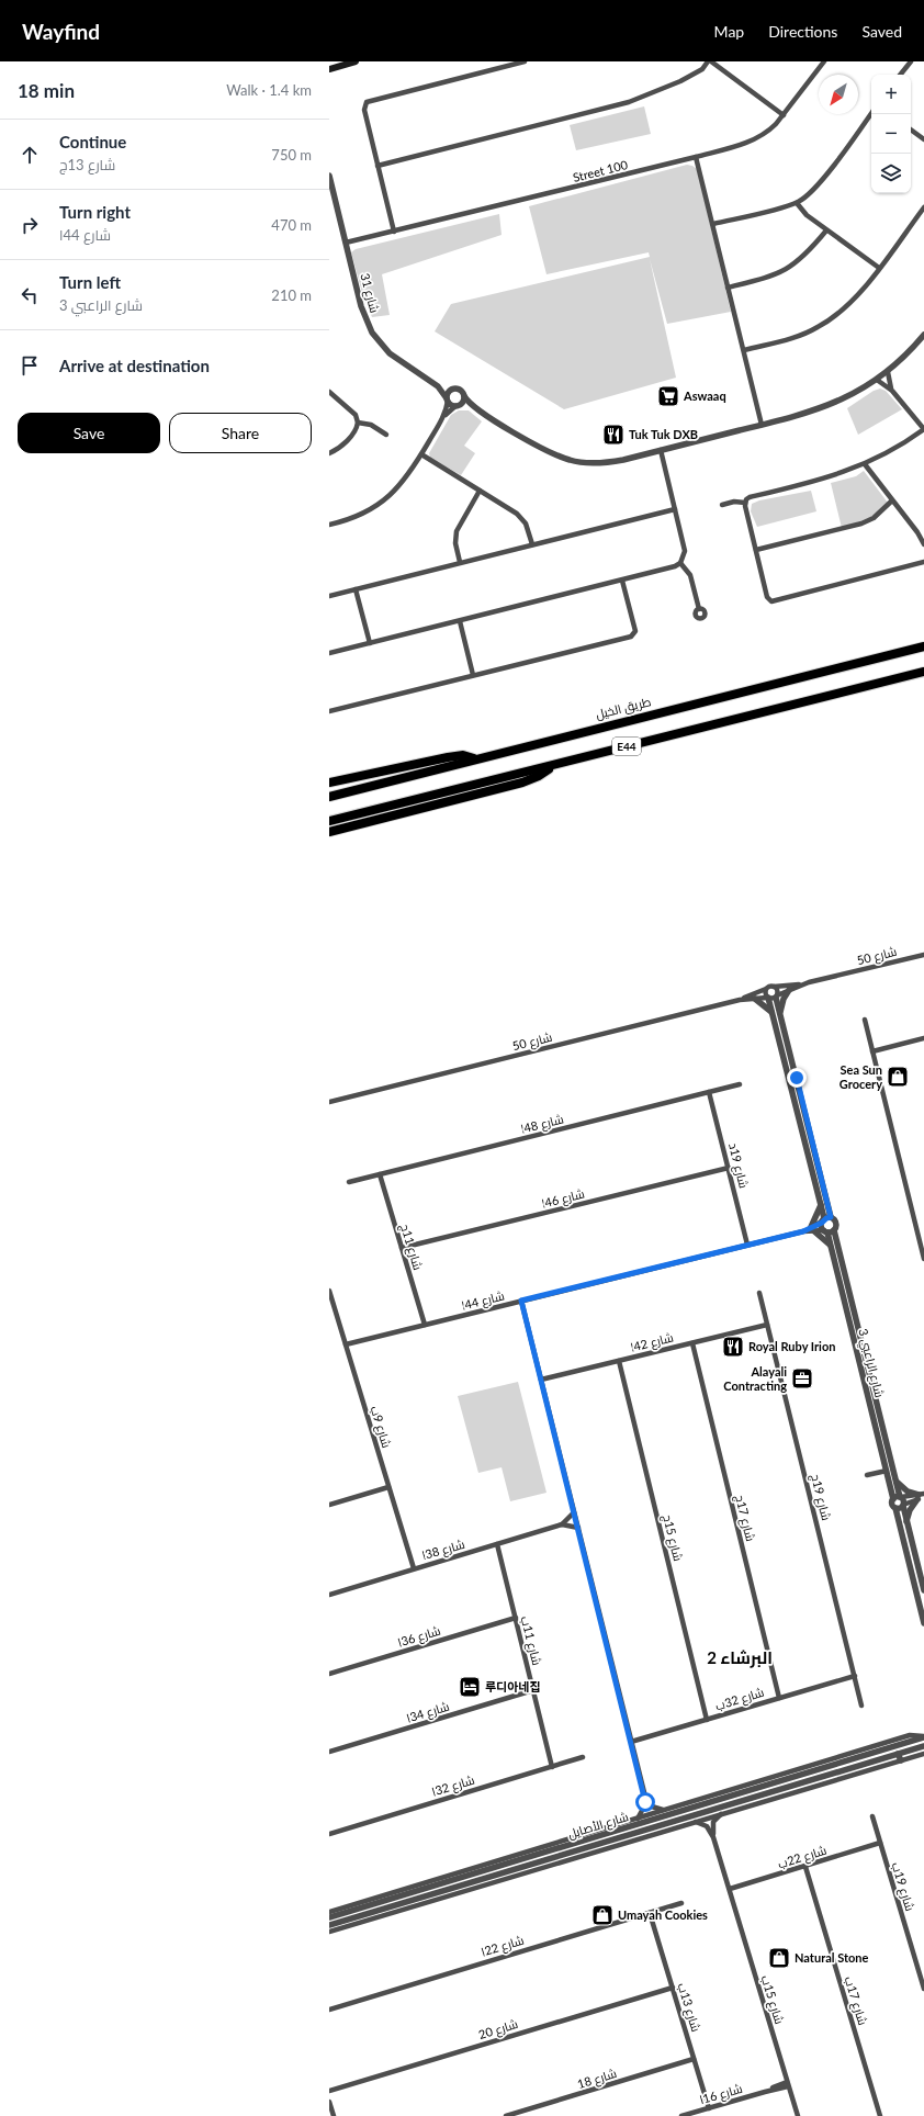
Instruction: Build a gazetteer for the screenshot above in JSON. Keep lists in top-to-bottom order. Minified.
{"streets":{"highway":["طريق الخيل","E44"],"street":["Street 100","شارع 31","شارع 50","شارع 48ا","شارع 19د","شارع 46ا","شارع 11ج","شارع 44ا","شارع 42ا","شارع الراعبي 3","شارع 9ب","شارع 19ج","شارع 17ج","شارع 15ج","شارع 38ا","شارع 36ا","شارع 11ب","شارع 32ب","شارع 34ا","شارع 32ا","شارع الأصايل","شارع 22ب","شارع 19ب","شارع 22ا","شارع 15ب","شارع 17ب","شارع 13ب","شارع 20","شارع 18","شارع 16ا"]},"crossings":[["Street 100","شارع 31"],["شارع 48ا","شارع 19د"],["شارع 48ا","شارع 11ج"],["شارع 19د","شارع 46ا"],["شارع 19د","شارع 44ا"],["شارع 46ا","شارع 11ج"],["شارع 11ج","شارع 44ا"],["شارع 44ا","شارع الراعبي 3"],["شارع 44ا","شارع 9ب"],["شارع 42ا","شارع 19ج"],["شارع 42ا","شارع 17ج"],["شارع 42ا","شارع 15ج"],["شارع 9ب","شارع 38ا"],["شارع 19ج","شارع 32ب"],["شارع 17ج","شارع 32ب"],["شارع 15ج","شارع 32ب"],["شارع 38ا","شارع 11ب"],["شارع 36ا","شارع 11ب"],["شارع 11ب","شارع 34ا"],["شارع 11ب","شارع 32ا"],["شارع 22ب","شارع 19ب"],["شارع 22ب","شارع 15ب"],["شارع 22ب","شارع 17ب"],["شارع 22ا","شارع 13ب"],["شارع 15ب","شارع 16ا"],["شارع 13ب","شارع 20"],["شارع 13ب","شارع 18"],["شارع 13ب","شارع 16ا"]],"districts":["البرشاء 2"],"places":{"supermarket":["Aswaaq"],"restaurant":["Tuk Tuk DXB","Royal Ruby Irion"],"shop":["Sea Sun Grocery","Umayah Cookies","Natural Stone"],"office":["Alayali Contracting"],"hotel":["루디아네집"]},"north":"bottom left","page":{"header":"Wayfind","nav":["Map","Directions","Saved"],"heading":["18 min","Walk · 1.4 km"],"map_buttons":["+","−"],"list":[["Continue","شارع 13ج","750 m"],["Turn right","شارع 44ا","470 m"],["Turn left","شارع الراعبي 3","210 m"],"Arrive at destination"],"buttons":["Save","Share"]}}
